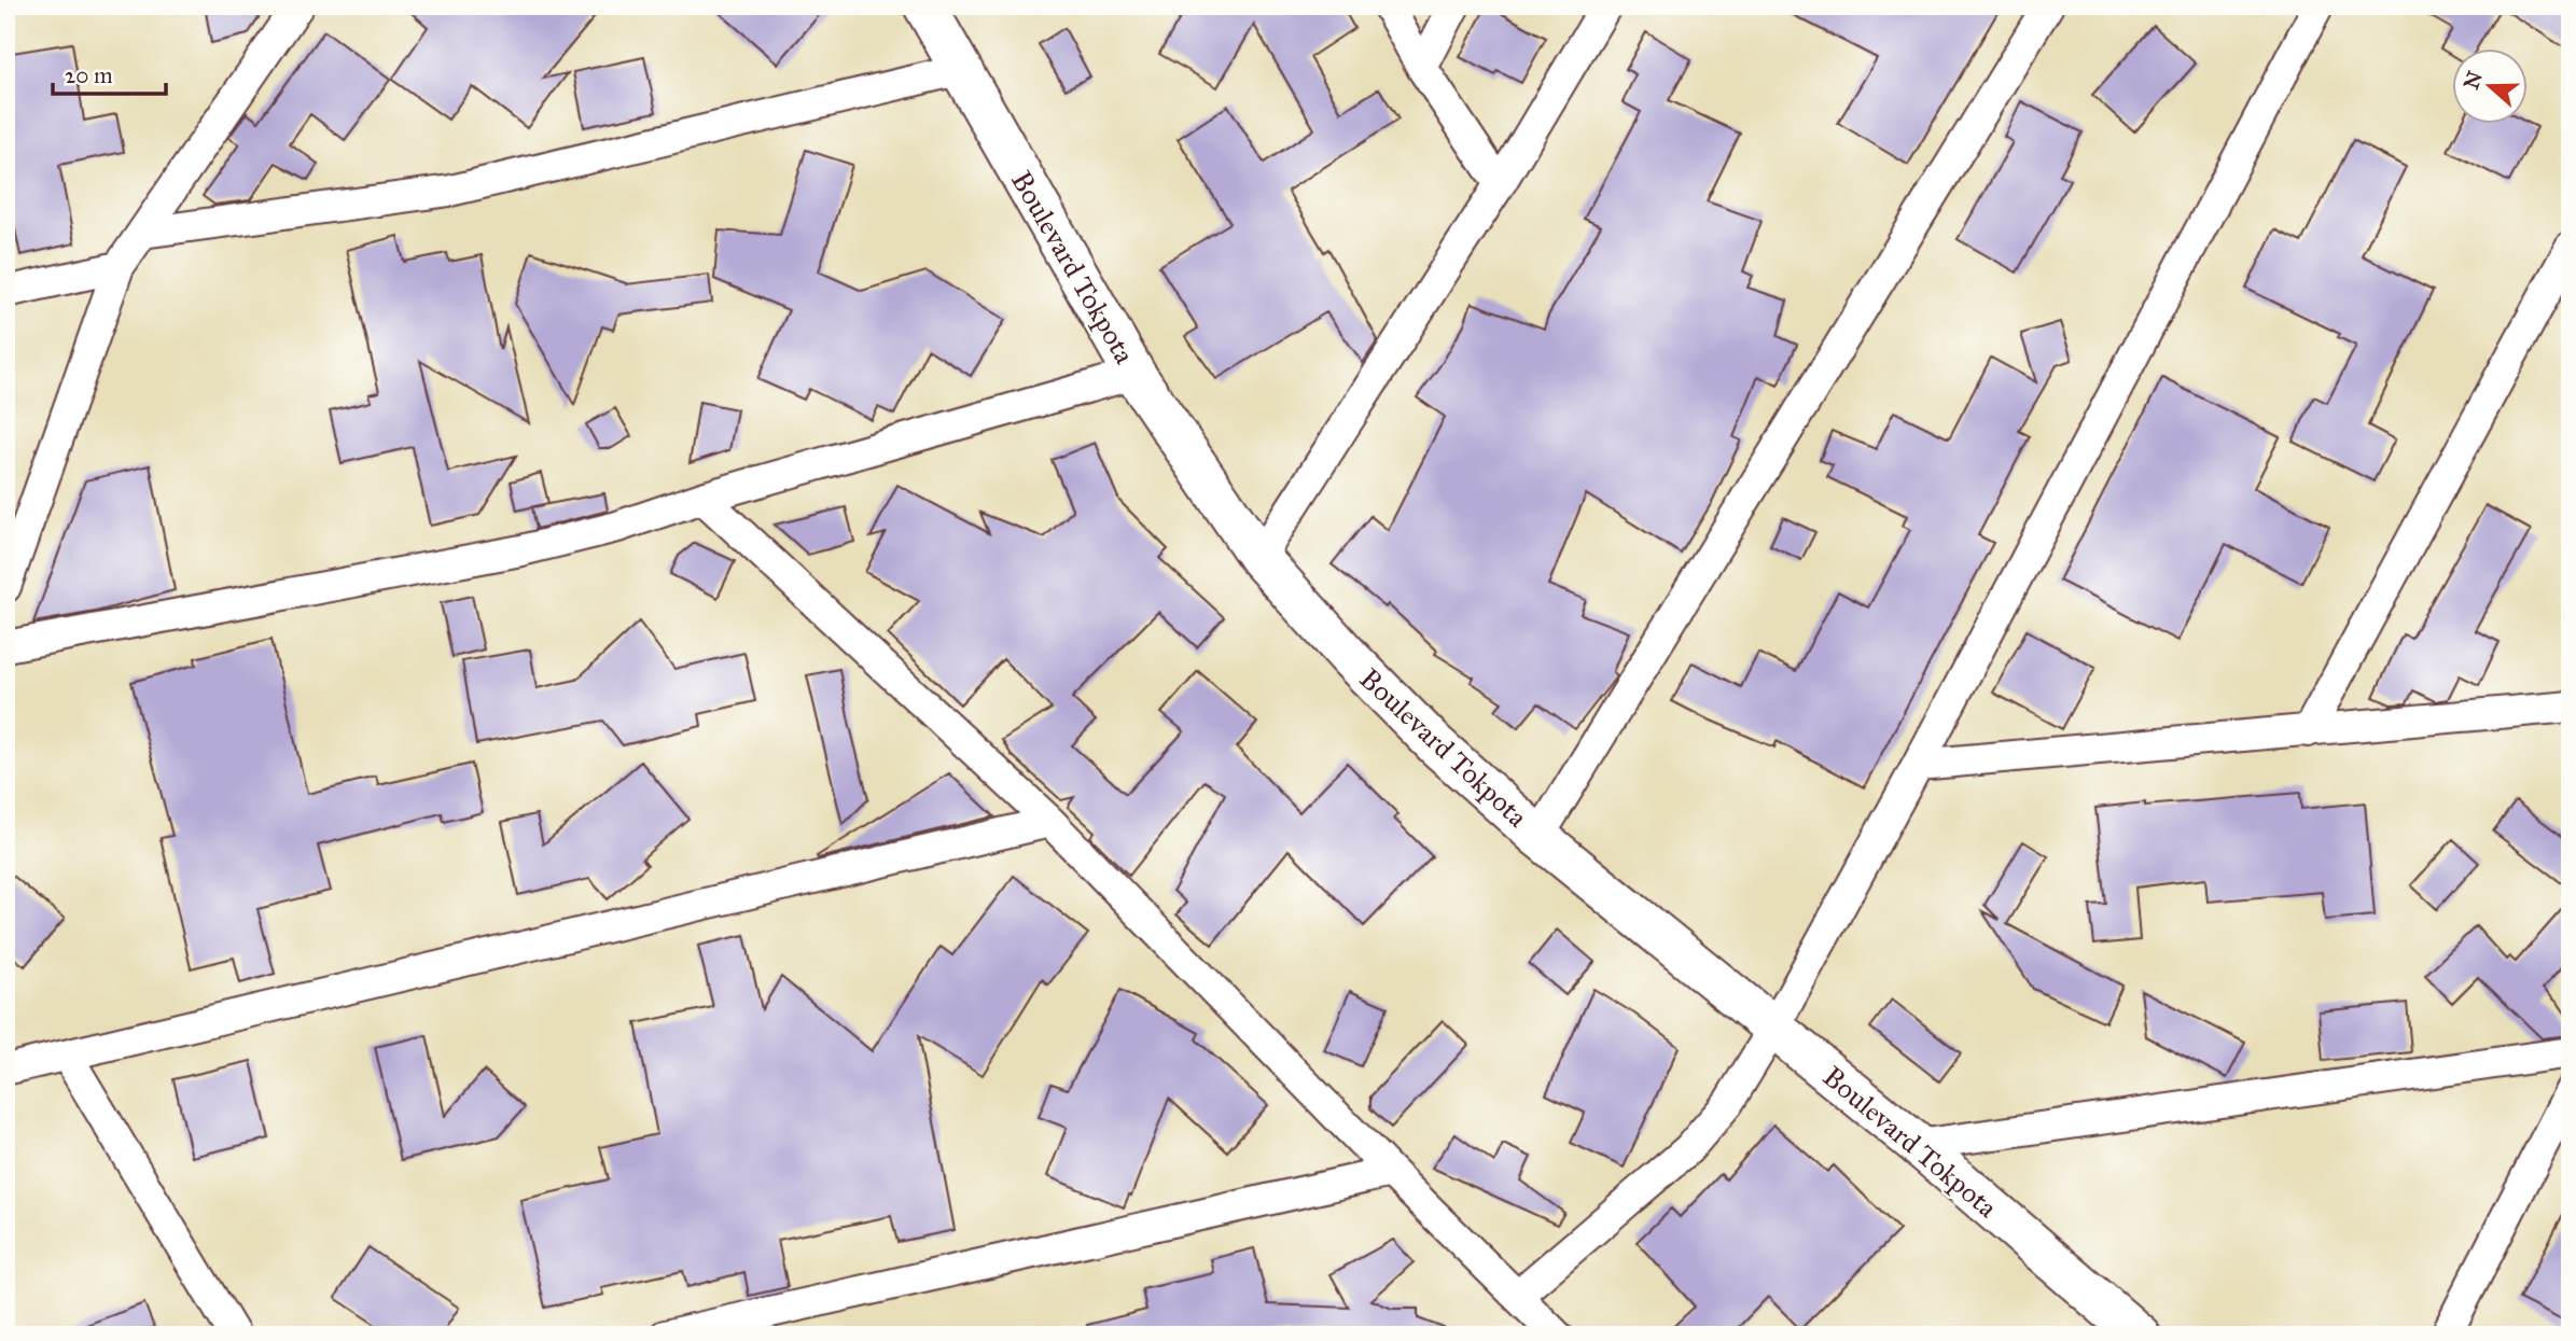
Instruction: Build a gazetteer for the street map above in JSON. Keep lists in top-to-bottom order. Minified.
{"streets":{"street":["Boulevard Tokpota"]},"scale_bar":"20 m","north":"left"}
